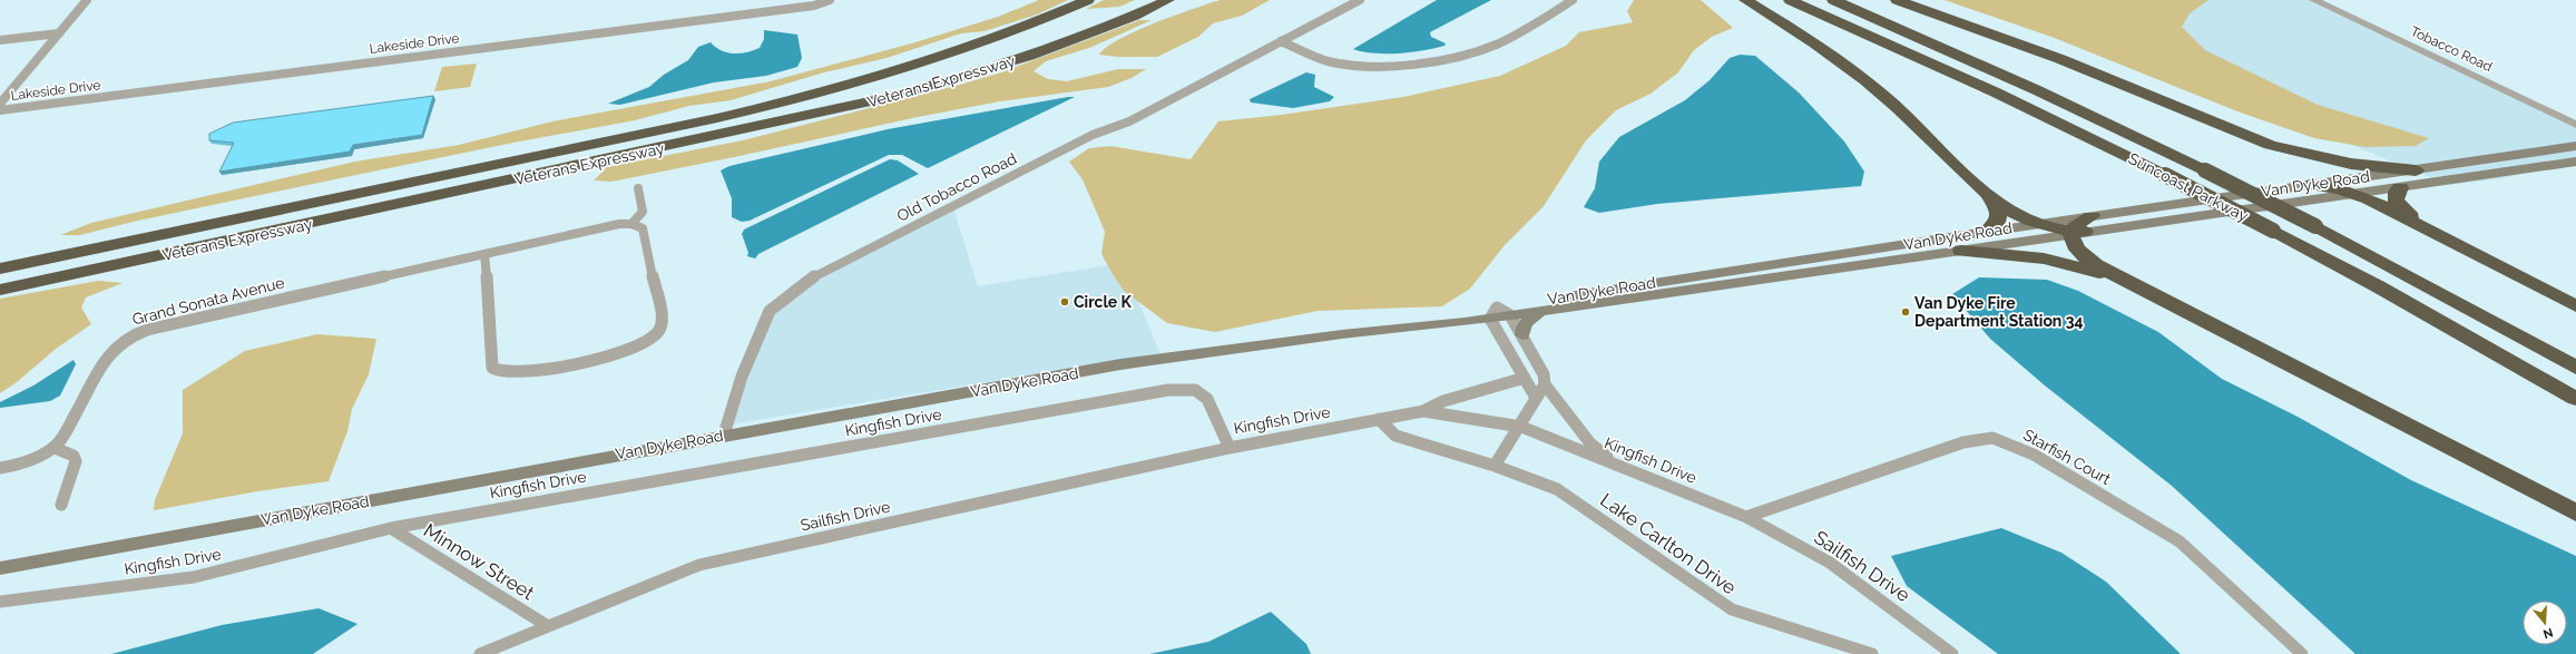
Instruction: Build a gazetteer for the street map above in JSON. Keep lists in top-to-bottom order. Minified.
{"streets":{"highway":["Veterans Expressway","Suncoast Parkway"],"main road":["Van Dyke Road"],"street":["Lakeside Drive","Tobacco Road","Old Tobacco Road","Grand Sonata Avenue","Kingfish Drive","Starfish Court","Sailfish Drive","Lake Carlton Drive","Minnow Street"]},"crossings":[["Van Dyke Road","Old Tobacco Road"],["Kingfish Drive","Starfish Court"],["Kingfish Drive","Sailfish Drive"],["Kingfish Drive","Lake Carlton Drive"],["Kingfish Drive","Minnow Street"],["Starfish Court","Sailfish Drive"],["Sailfish Drive","Minnow Street"]],"places":["Circle K","Van Dyke Fire Department Station 34"],"north":"bottom"}
